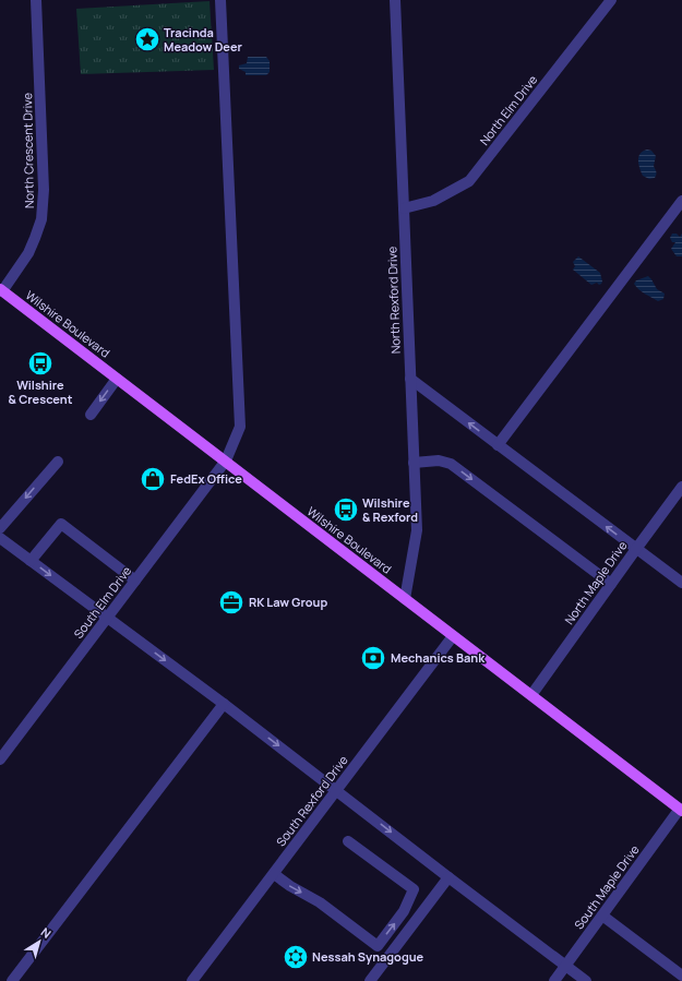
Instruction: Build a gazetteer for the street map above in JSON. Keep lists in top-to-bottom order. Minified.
{"streets":{"main road":["Wilshire Boulevard"],"street":["North Elm Drive","North Crescent Drive","North Rexford Drive","North Maple Drive","South Elm Drive","South Rexford Drive","South Maple Drive"]},"crossings":[["North Elm Drive","North Rexford Drive"],["North Crescent Drive","Wilshire Boulevard"],["North Rexford Drive","Wilshire Boulevard"],["Wilshire Boulevard","North Maple Drive"],["Wilshire Boulevard","South Elm Drive"],["Wilshire Boulevard","South Rexford Drive"],["Wilshire Boulevard","South Maple Drive"]],"places":{"place":["Tracinda Meadow Deer"],"bus stop":["Wilshire & Crescent","Wilshire & Rexford"],"shop":["FedEx Office"],"office":["RK Law Group"],"bank":["Mechanics Bank"],"synagogue":["Nessah Synagogue"]},"north":"top right"}
